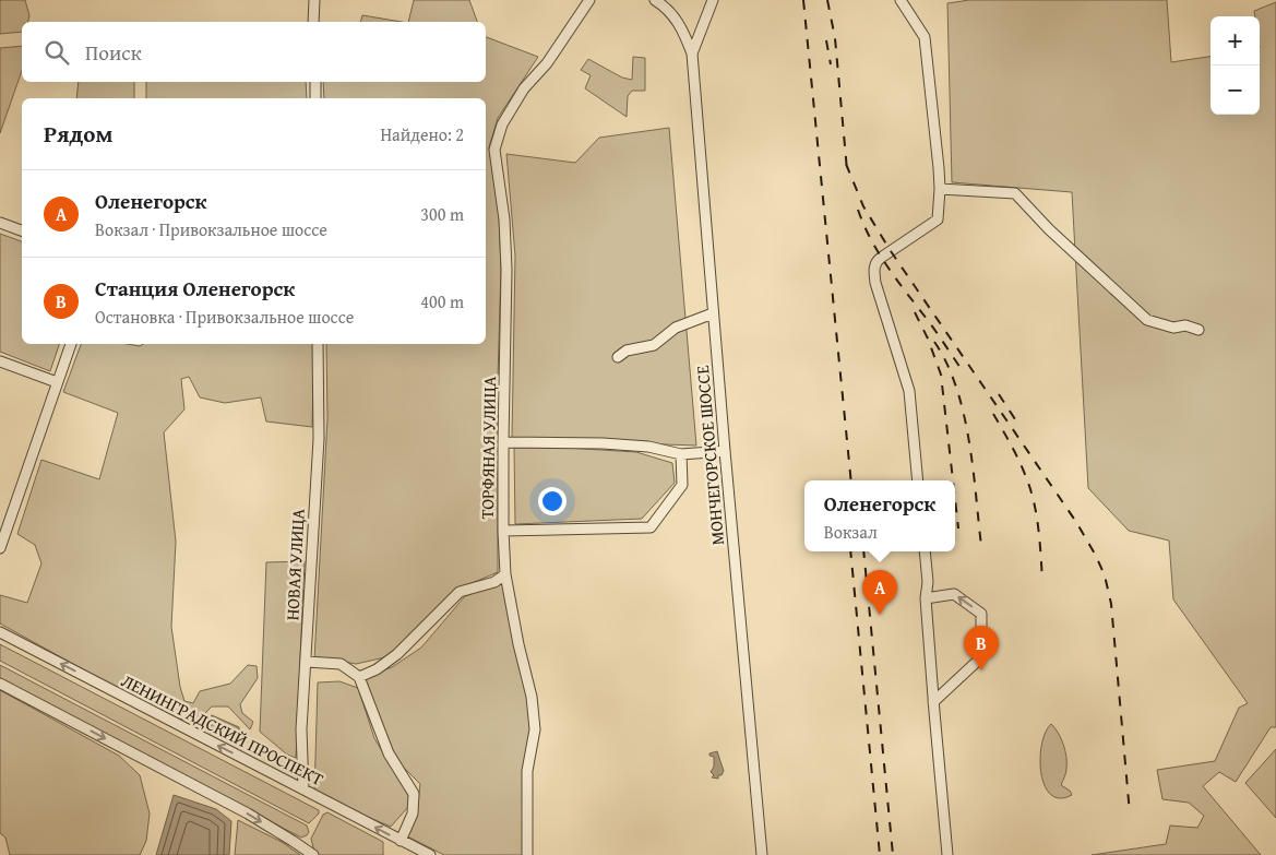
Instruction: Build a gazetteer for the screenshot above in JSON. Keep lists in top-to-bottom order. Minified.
{"streets":{"street":["ТОРФЯНАЯ УЛИЦА","МОНЧЕГОРСКОЕ ШОССЕ","НОВАЯ УЛИЦА","ЛЕНИНГРАДСКИЙ ПРОСПЕКТ"]},"crossings":[["НОВАЯ УЛИЦА","ЛЕНИНГРАДСКИЙ ПРОСПЕКТ"]],"page":{"map_buttons":["+","−"],"search":"Поиск","heading":["Рядом","Найдено: 2"],"list":[{"mark":"A","name":"Оленегорск","note":"Вокзал · Привокзальное шоссе","value":"300 m"},{"mark":"B","name":"Станция Оленегорск","note":"Остановка · Привокзальное шоссе","value":"400 m"}],"popup":["Оленегорск","Вокзал"],"pins":["A","B"]}}
